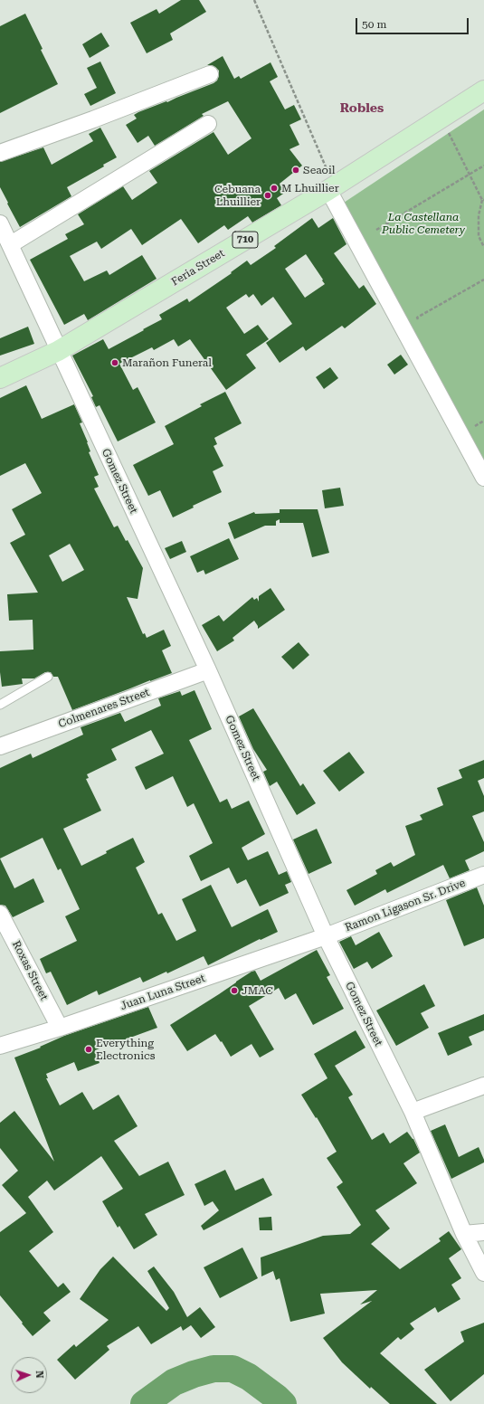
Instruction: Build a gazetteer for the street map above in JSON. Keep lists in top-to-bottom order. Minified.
{"streets":{"main road":["710","Feria Street"],"street":["Gomez Street","Colmenares Street","Ramon Ligason Sr. Drive","Roxas Street","Juan Luna Street"]},"crossings":[["Feria Street","Gomez Street"],["Gomez Street","Colmenares Street"],["Gomez Street","Ramon Ligason Sr. Drive"],["Gomez Street","Juan Luna Street"],["Ramon Ligason Sr. Drive","Juan Luna Street"],["Roxas Street","Juan Luna Street"]],"districts":["Robles"],"parks":["La Castellana Public Cemetery"],"places":["Seaoil","M Lhuillier","Cebuana Lhuillier","Marañon Funeral","JMAC","Everything Electronics"],"scale_bar":"50 m","north":"right"}
